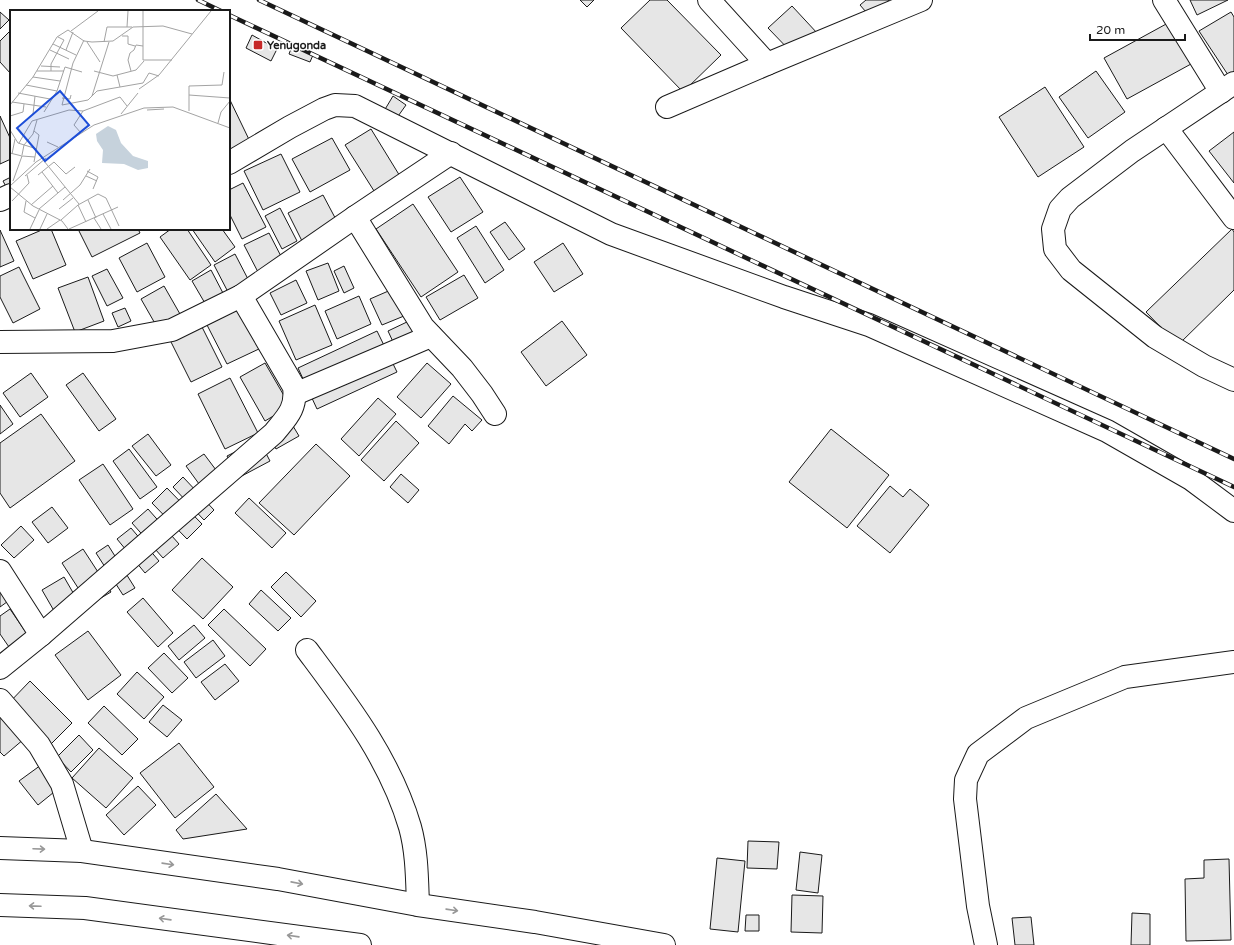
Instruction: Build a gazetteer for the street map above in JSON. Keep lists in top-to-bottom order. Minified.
{"places":{"transit":["Yenugonda"]},"scale_bar":"20 m"}
